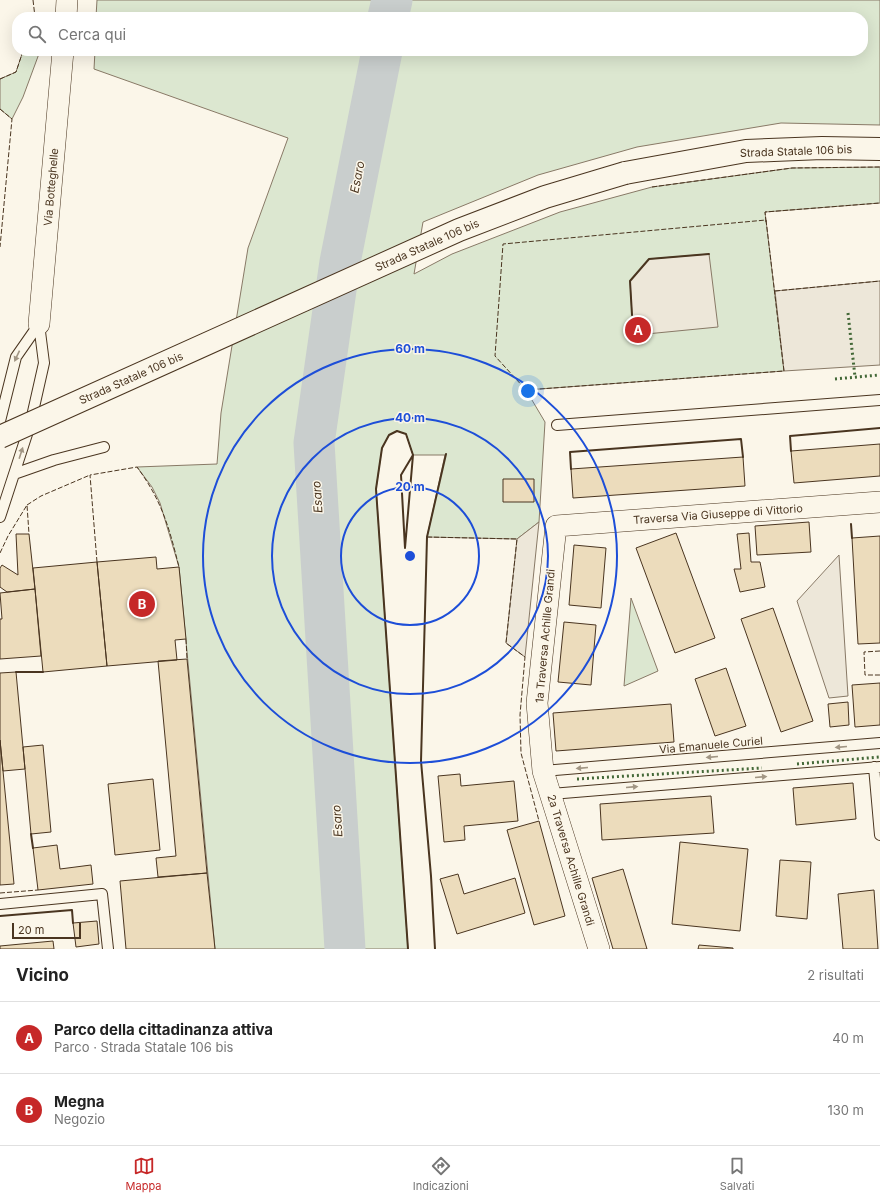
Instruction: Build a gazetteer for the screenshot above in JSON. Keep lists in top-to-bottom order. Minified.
{"streets":{"main road":["Strada Statale 106 bis"],"street":["Via Botteghelle","Traversa Via Giuseppe di Vittorio","1a Traversa Achille Grandi","2a Traversa Achille Grandi"],"lane":["Via Emanuele Curiel"]},"crossings":[["Traversa Via Giuseppe di Vittorio","1a Traversa Achille Grandi"],["1a Traversa Achille Grandi","Via Emanuele Curiel"],["1a Traversa Achille Grandi","2a Traversa Achille Grandi"],["Via Emanuele Curiel","2a Traversa Achille Grandi"]],"water":["Esaro"],"scale_bar":"20 m","page":{"search":"Cerca qui","pins":["A","B"],"scale":"20 m","heading":["Vicino","2 risultati"],"list":[{"mark":"A","name":"Parco della cittadinanza attiva","note":"Parco · Strada Statale 106 bis","value":"40 m"},{"mark":"B","name":"Megna","note":"Negozio","value":"130 m"}],"nav":["Mappa","Indicazioni","Salvati"]},"rings":["60 m","40 m","20 m"]}
